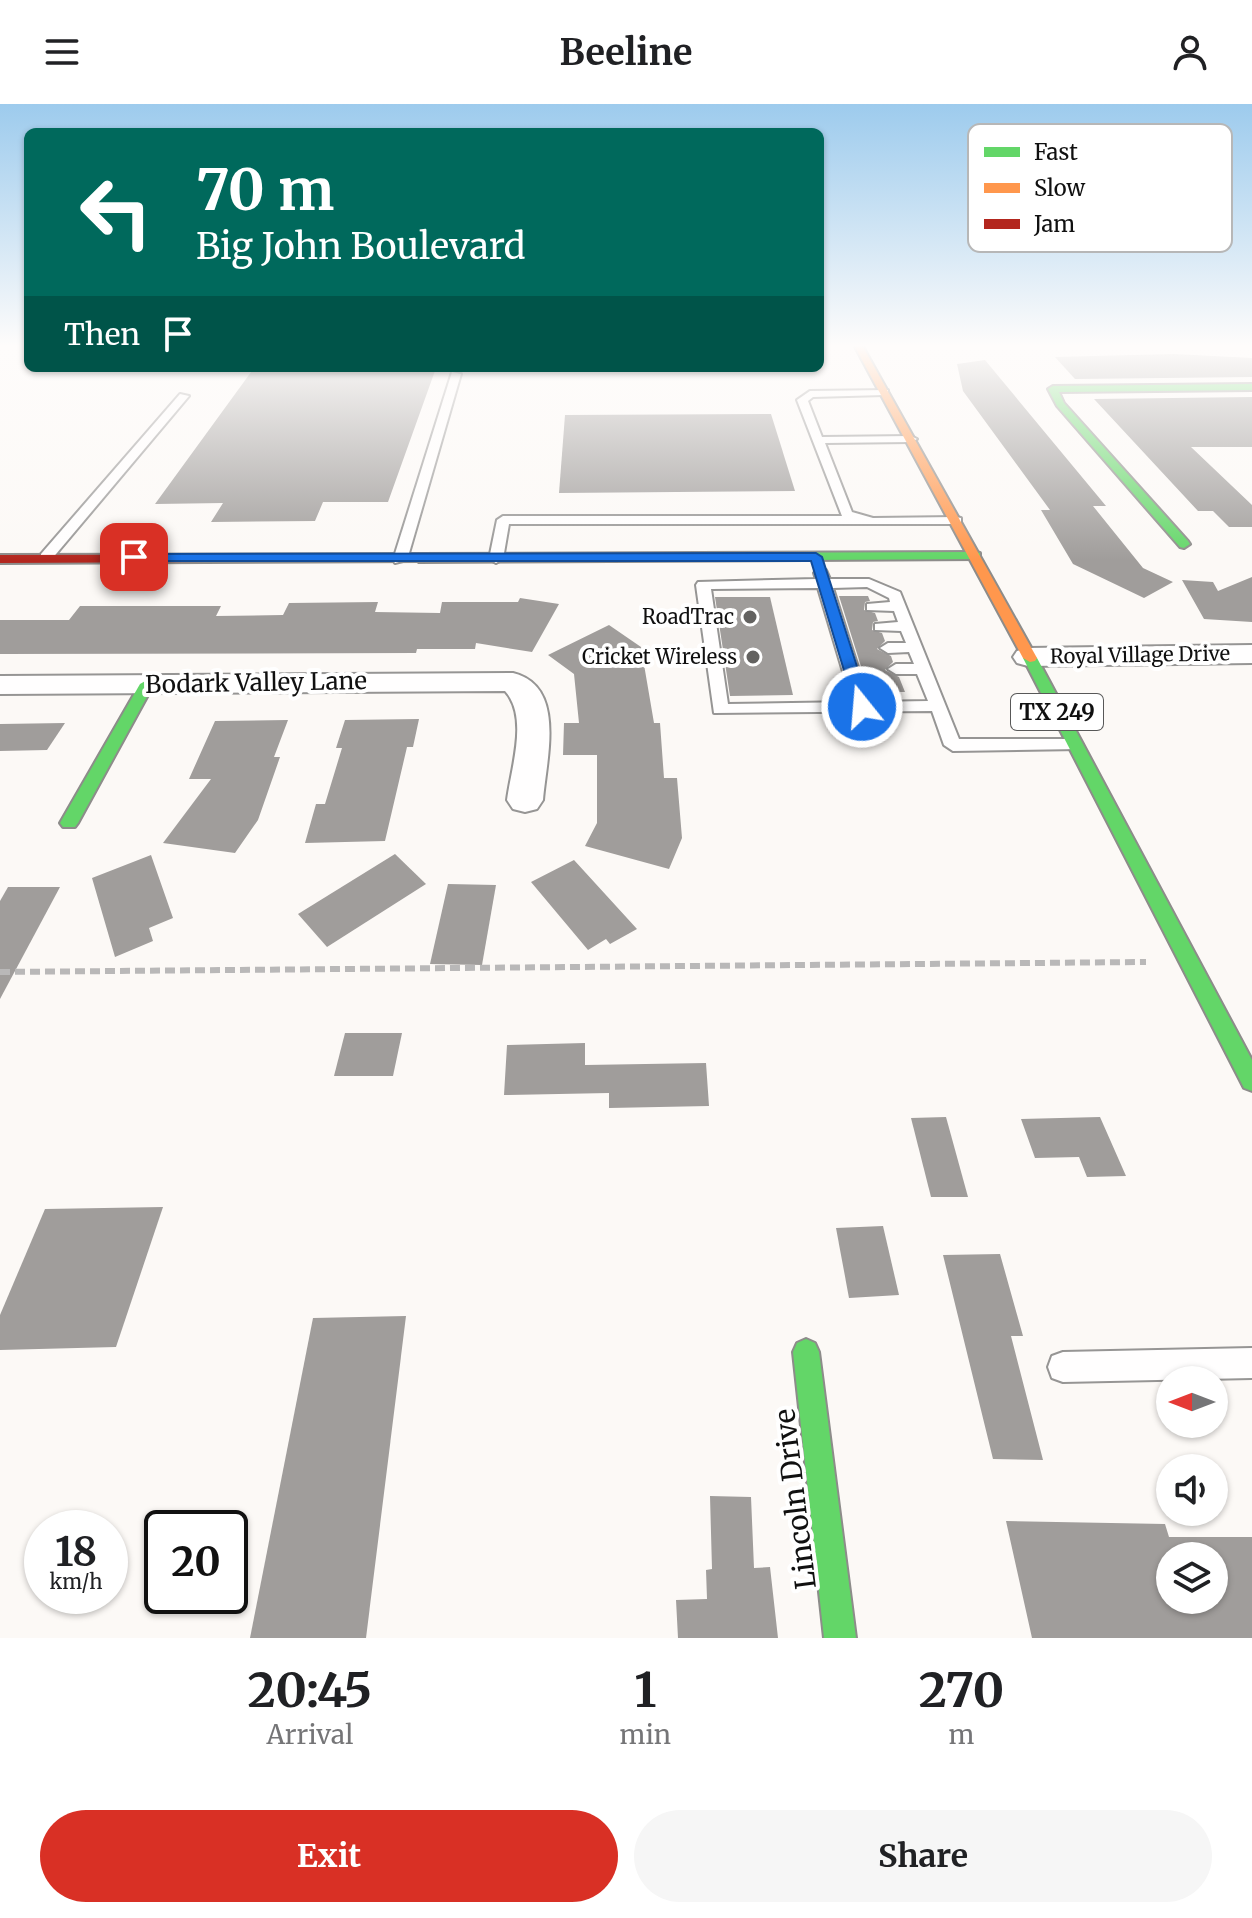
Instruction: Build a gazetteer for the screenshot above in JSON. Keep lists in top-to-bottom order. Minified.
{"streets":{"street":["Royal Village Drive","Bodark Valley Lane","TX 249","Lincoln Drive"]},"crossings":[["Royal Village Drive","TX 249"]],"places":["RoadTrac","Cricket Wireless"],"legend":["Fast","Slow","Jam"],"north":"left","page":{"header":"Beeline","turn":["70 m","Big John Boulevard"],"then":"Then","speed":"18 km/h","limit":"20","eta":["20:45","Arrival","1","min","270","m"],"buttons":["Exit","Share"]}}
